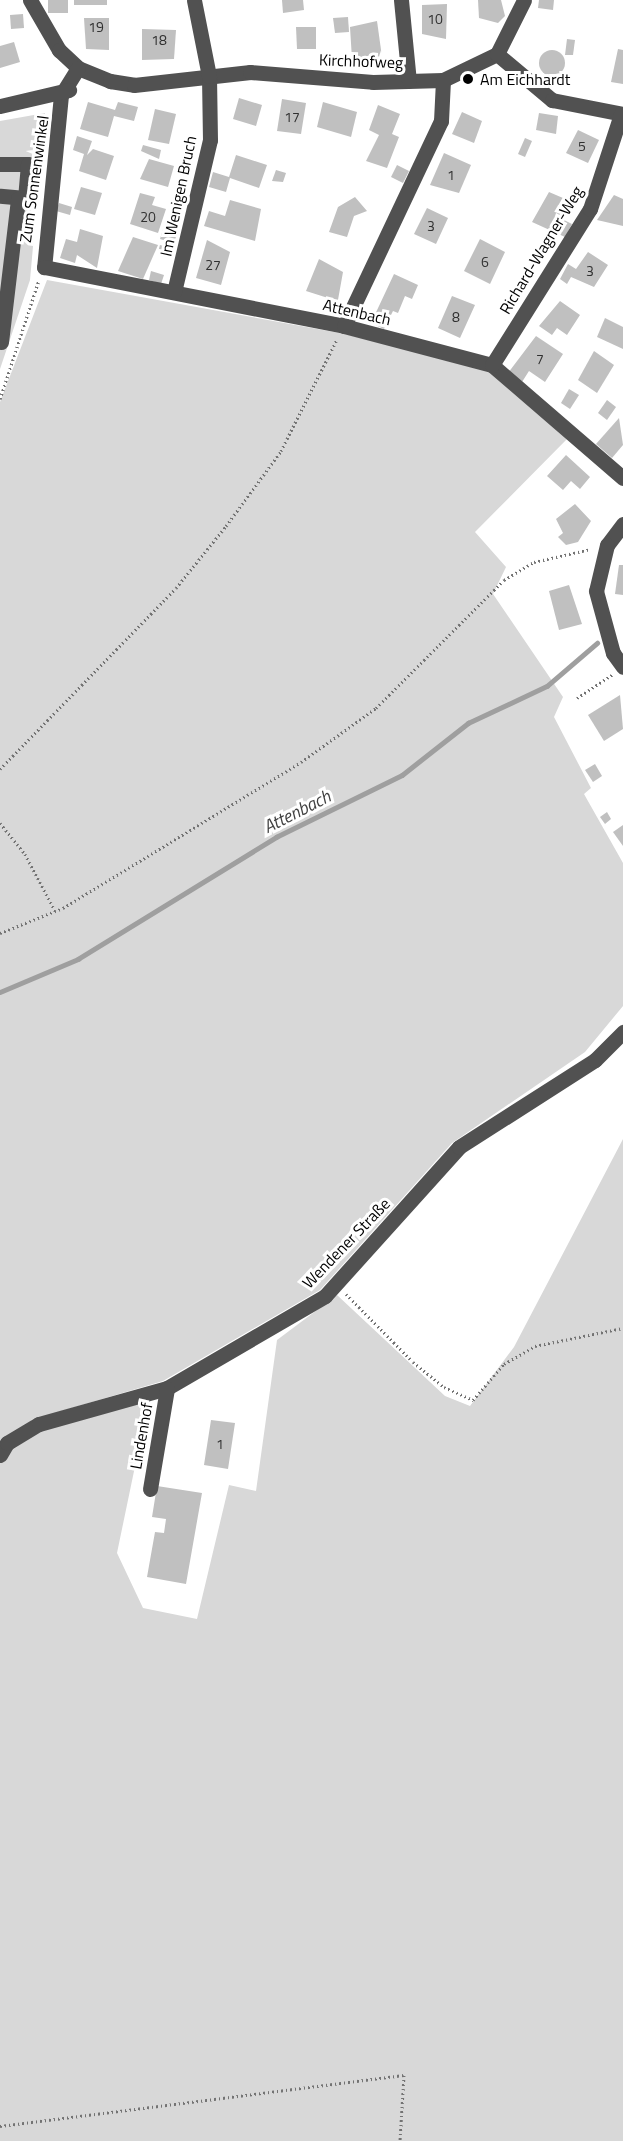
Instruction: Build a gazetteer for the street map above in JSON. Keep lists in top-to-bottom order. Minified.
{"streets":{"street":["Kirchhofweg","Zum Sonnenwinkel","Im Wenigen Bruch","Richard-Wagner-Weg","Attenbach","Wendener Straße","Lindenhof"]},"crossings":[["Kirchhofweg","Im Wenigen Bruch"],["Zum Sonnenwinkel","Attenbach"],["Im Wenigen Bruch","Attenbach"],["Richard-Wagner-Weg","Attenbach"],["Wendener Straße","Lindenhof"]],"water":["Attenbach"],"places":["Am Eichhardt"],"house_numbers":["10","19","18","17","5","1","20","3","6","27","3","8","7","1"]}
